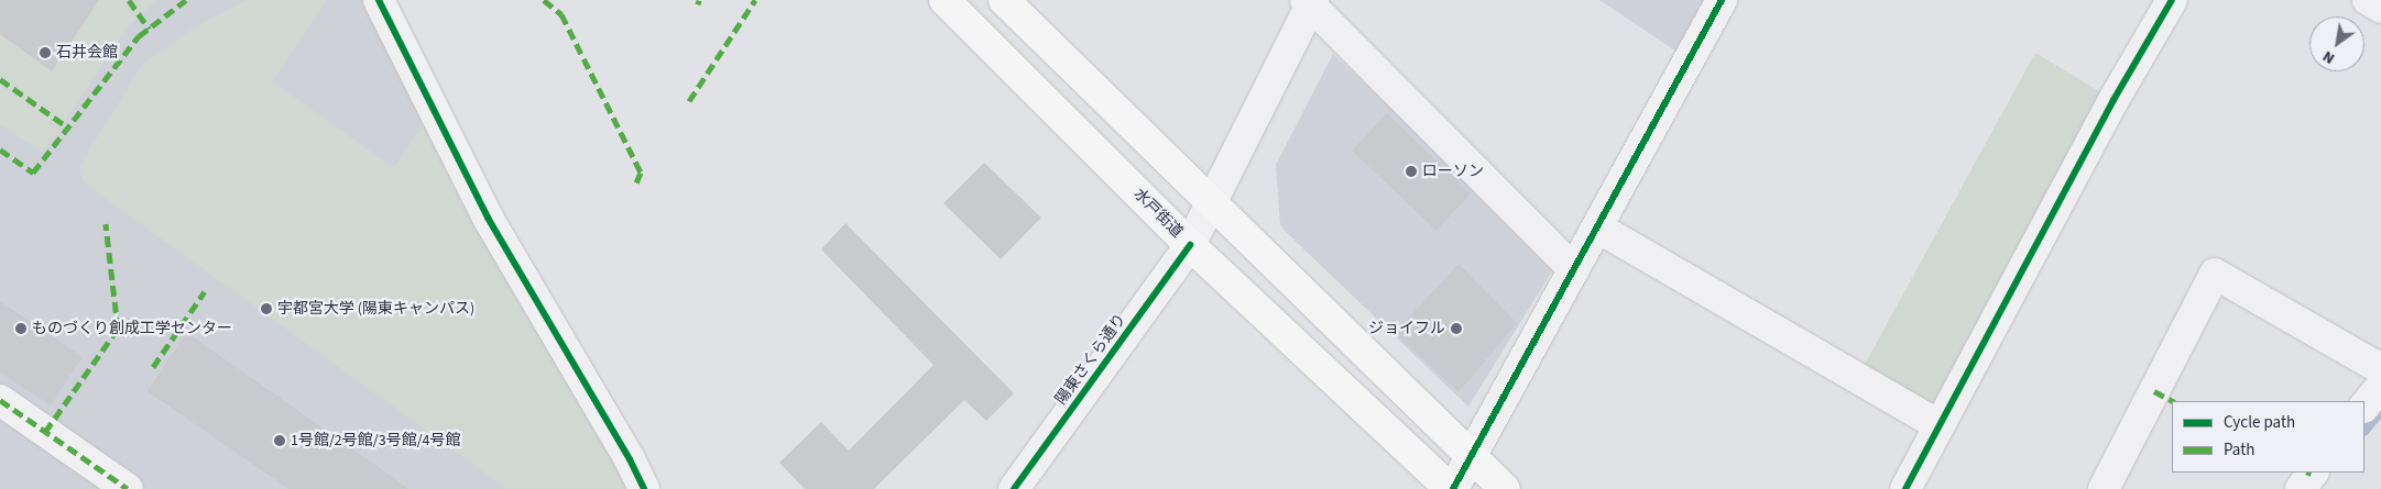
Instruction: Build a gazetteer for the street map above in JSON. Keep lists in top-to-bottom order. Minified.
{"streets":{"highway":["水戸街道"],"street":["陽東さくら通り"]},"crossings":[["水戸街道","陽東さくら通り"]],"places":["石井会館","ローソン","宇都宮大学 (陽東キャンパス)","ものづくり創成工学センター","ジョイフル","1号館/2号館/3号館/4号館"],"legend":["Cycle path","Path"],"north":"bottom left"}
